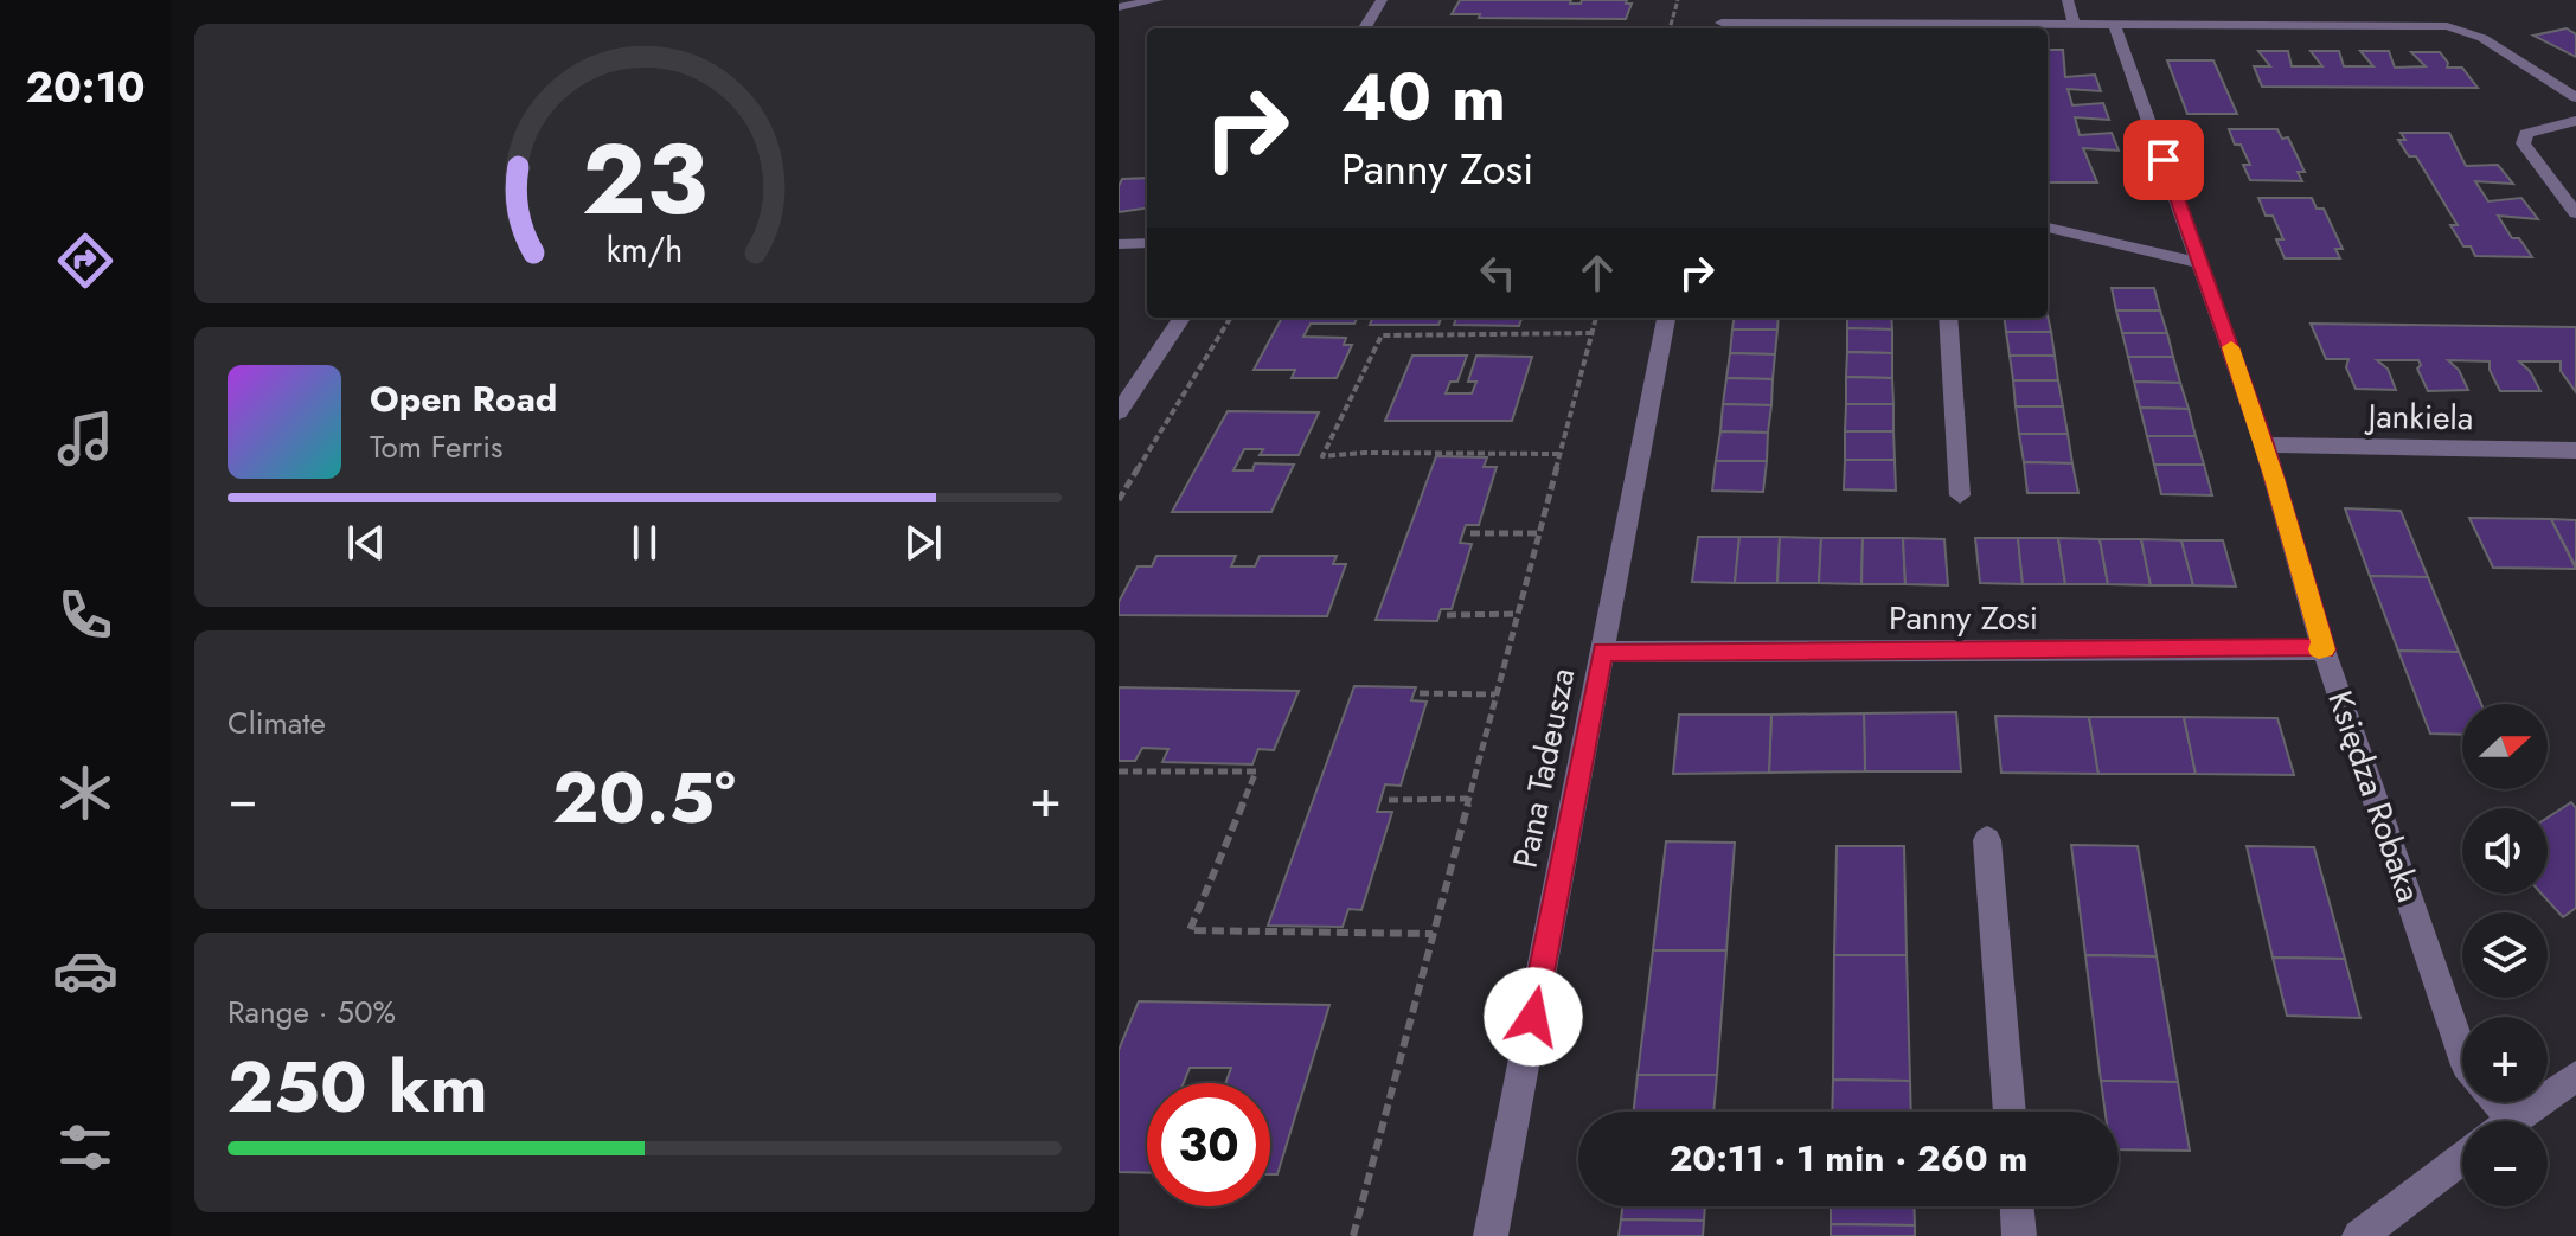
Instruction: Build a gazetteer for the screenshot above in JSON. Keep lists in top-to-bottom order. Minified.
{"streets":{"street":["Jankiela","Panny Zosi","Pana Tadeusza","Księdza Robaka"]},"crossings":[["Jankiela","Księdza Robaka"],["Panny Zosi","Pana Tadeusza"],["Panny Zosi","Księdza Robaka"]],"north":"right","page":{"tabs":"20:10","turn":["40 m","Panny Zosi"],"song":["Open Road","Tom Ferris"],"tile":["Climate",["Range · 50%","250 km"]],"map_buttons":["+","−"],"heat":["−","20.5°","+"],"limit":"30","trip":"20:11 · 1 min · 260 m","gauge":["23","km/h"]}}
